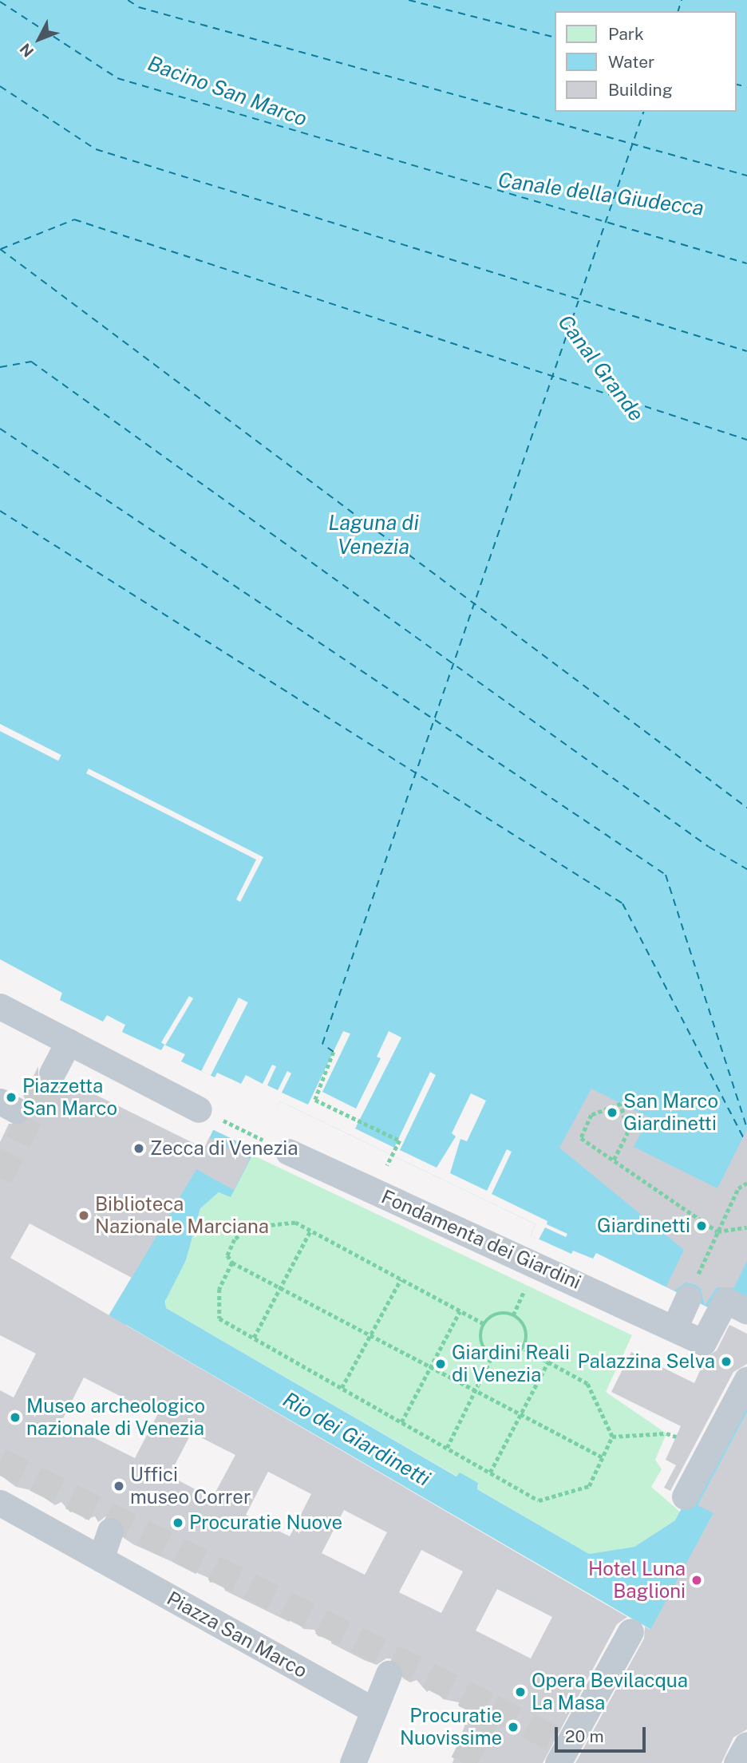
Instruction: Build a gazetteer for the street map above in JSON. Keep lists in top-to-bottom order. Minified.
{"streets":{"street":["Fondamenta dei Giardini","Piazza San Marco"]},"water":["Bacino San Marco","Canale della Giudecca","Canal Grande","Laguna di Venezia","Rio dei Giardinetti"],"places":["Piazzetta San Marco","San Marco Giardinetti","Zecca di Venezia","Biblioteca Nazionale Marciana","Giardinetti","Palazzina Selva","Giardini Reali di Venezia","Museo archeologico nazionale di Venezia","Uffici museo Correr","Procuratie Nuove","Hotel Luna Baglioni","Opera Bevilacqua La Masa","Procuratie Nuovissime"],"legend":["Park","Water","Building"],"scale_bar":"20 m","north":"bottom left"}
